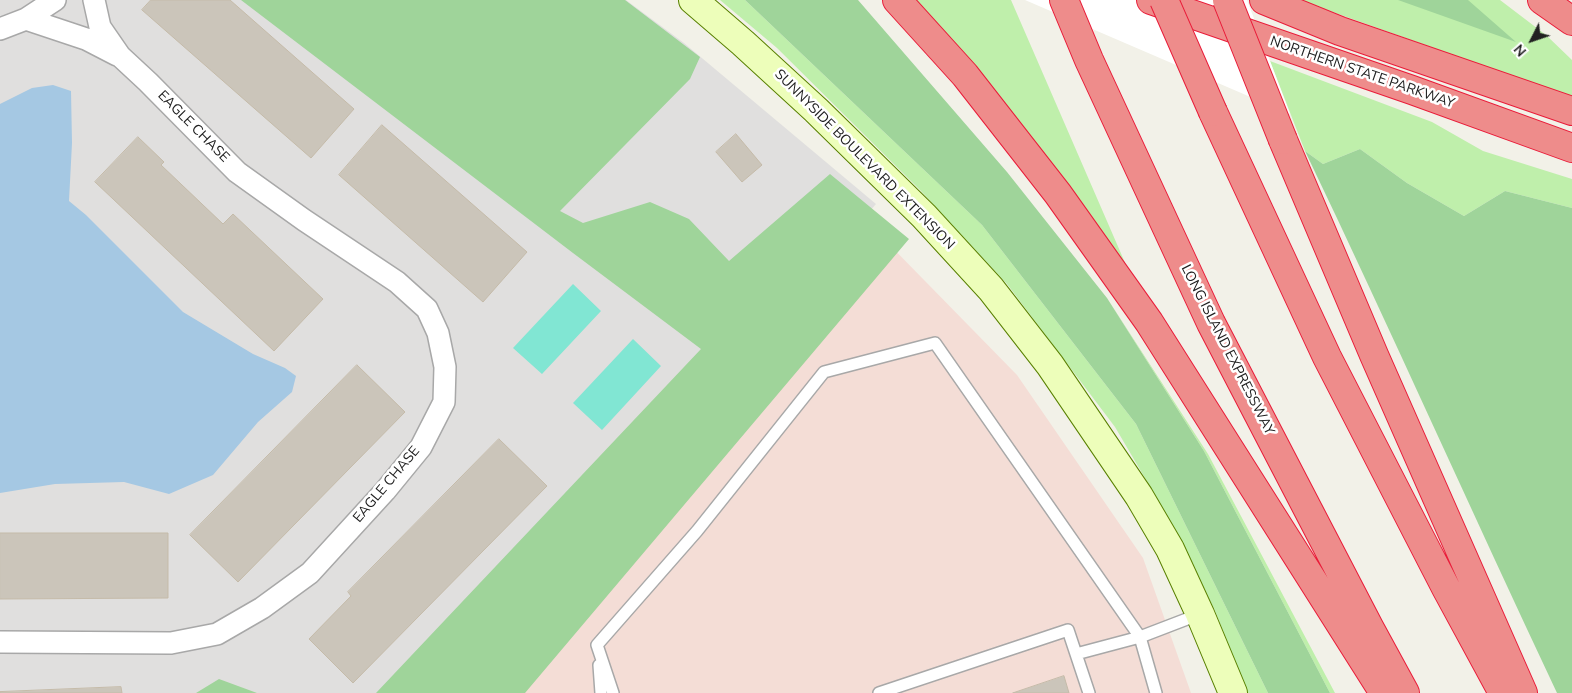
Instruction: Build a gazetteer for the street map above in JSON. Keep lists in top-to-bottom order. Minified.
{"streets":{"highway":["NORTHERN STATE PARKWAY","LONG ISLAND EXPRESSWAY"],"main road":["SUNNYSIDE BOULEVARD EXTENSION"],"street":["EAGLE CHASE"]},"north":"bottom left"}
